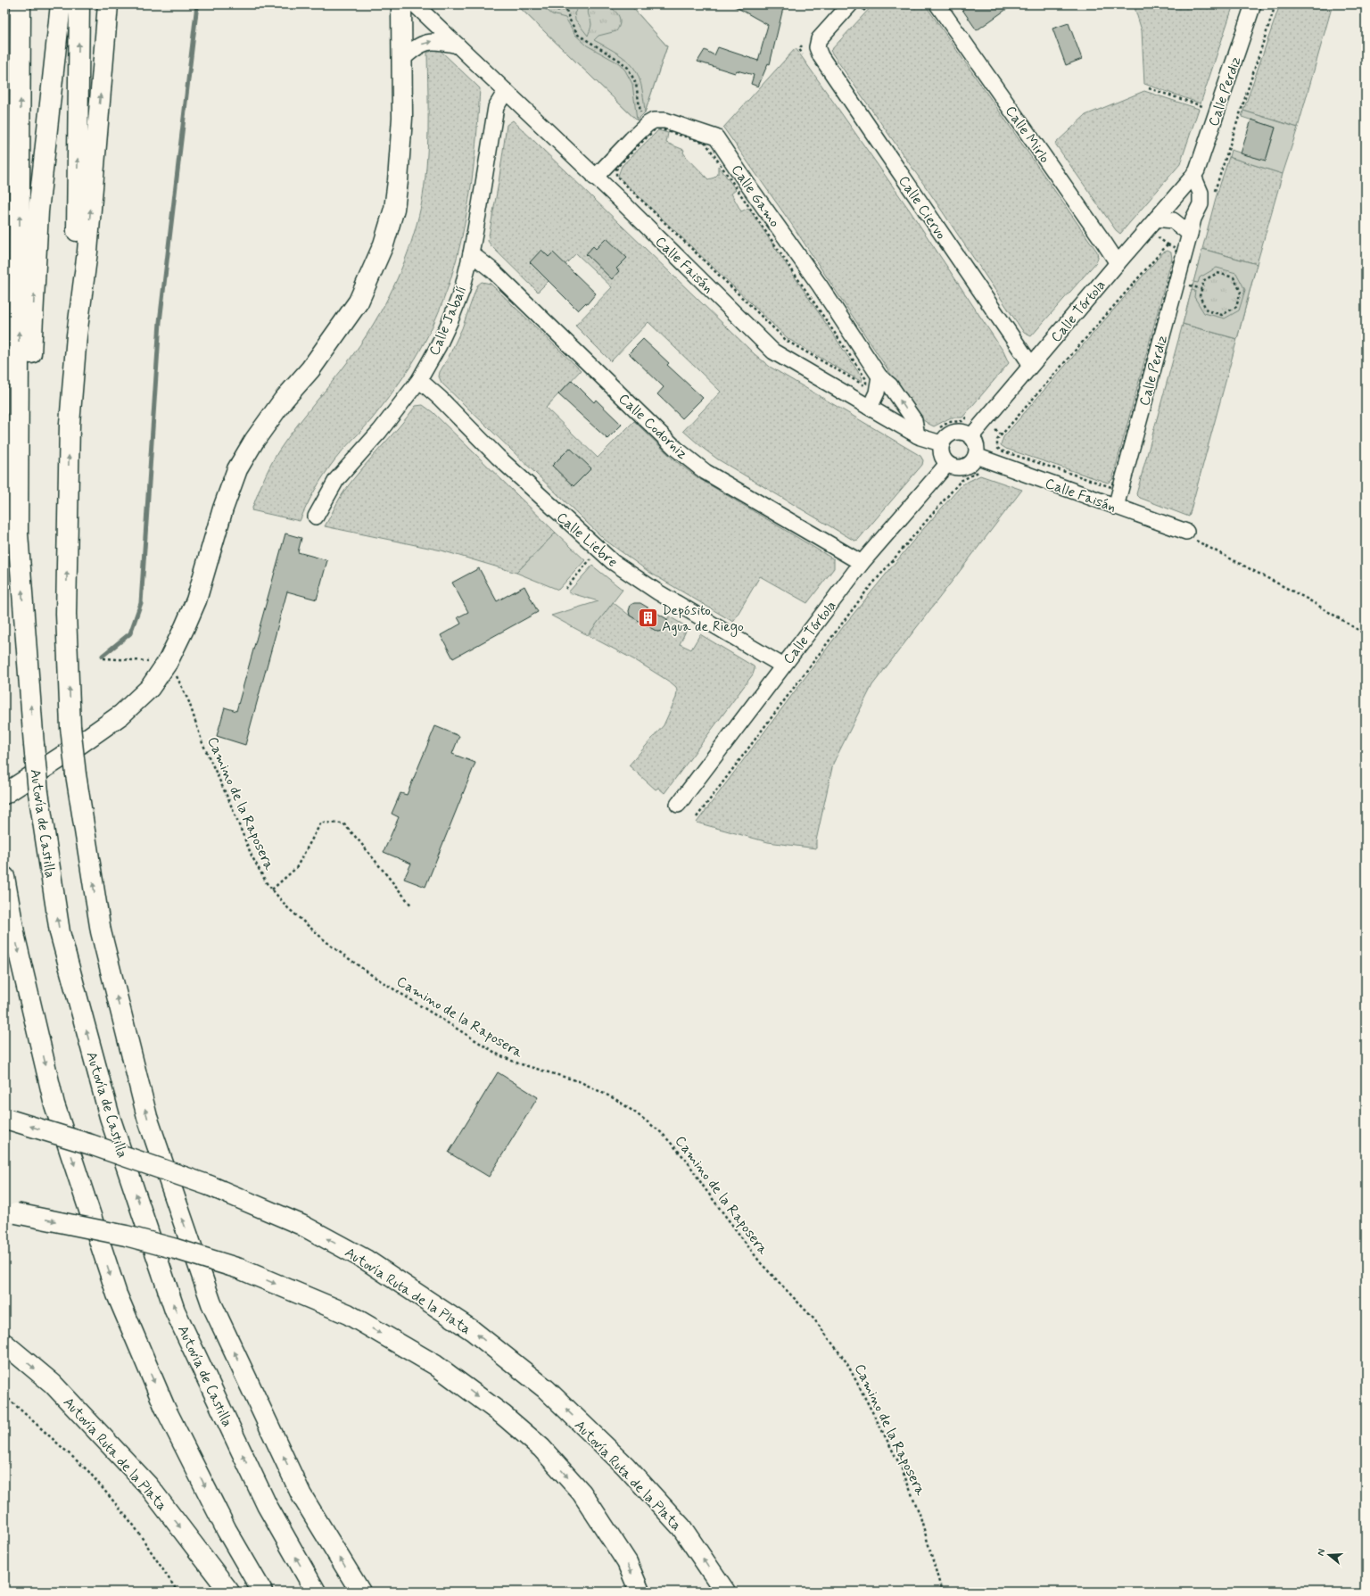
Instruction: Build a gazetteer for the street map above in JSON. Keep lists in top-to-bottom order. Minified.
{"streets":{"main road":["Autovía de Castilla","Autovía Ruta de la Plata"],"street":["Calle Perdiz","Calle Mirlo","Calle Gamo","Calle Ciervo","Calle Faisán","Calle Tórtola","Calle Jabalí","Calle Codorniz","Calle Liebre"],"path":["Camino de la Raposera"]},"crossings":[["Calle Perdiz","Calle Faisán"],["Calle Perdiz","Calle Tórtola"],["Calle Mirlo","Calle Tórtola"],["Calle Gamo","Calle Faisán"],["Calle Ciervo","Calle Tórtola"],["Calle Faisán","Calle Tórtola"],["Calle Faisán","Calle Jabalí"],["Calle Tórtola","Calle Codorniz"],["Calle Tórtola","Calle Liebre"],["Calle Jabalí","Calle Codorniz"],["Calle Jabalí","Calle Liebre"]],"places":{"building":["Depósito Agua de Riego"]},"north":"left"}
